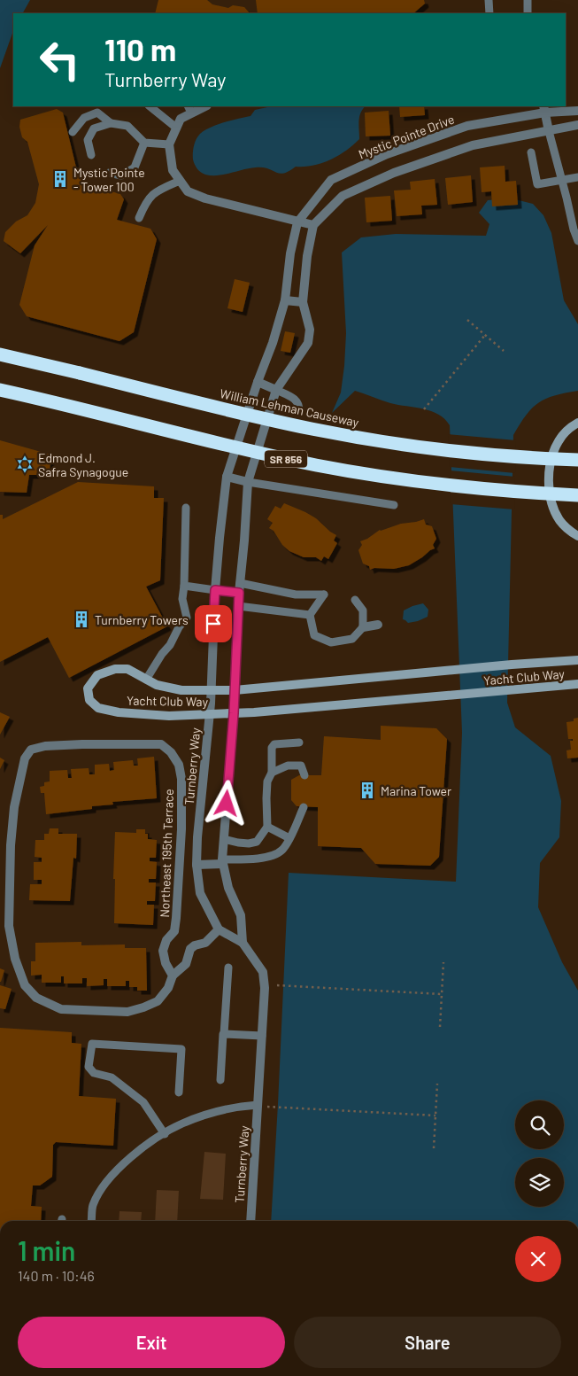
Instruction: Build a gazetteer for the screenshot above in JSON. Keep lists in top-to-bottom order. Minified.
{"streets":{"highway":["William Lehman Causeway","SR 856"],"street":["Mystic Pointe Drive","Yacht Club Way","Turnberry Way","Northeast 195th Terrace"]},"crossings":[["Mystic Pointe Drive","Turnberry Way"],["Yacht Club Way","Turnberry Way"]],"places":{"building":["Mystic Pointe - Tower 100","Turnberry Towers","Marina Tower"],"synagogue":["Edmond J. Safra Synagogue"]},"page":{"turn":["110 m","Turnberry Way"],"heading":["1 min","140 m · 10:46"],"buttons":["Exit","Share"]}}
